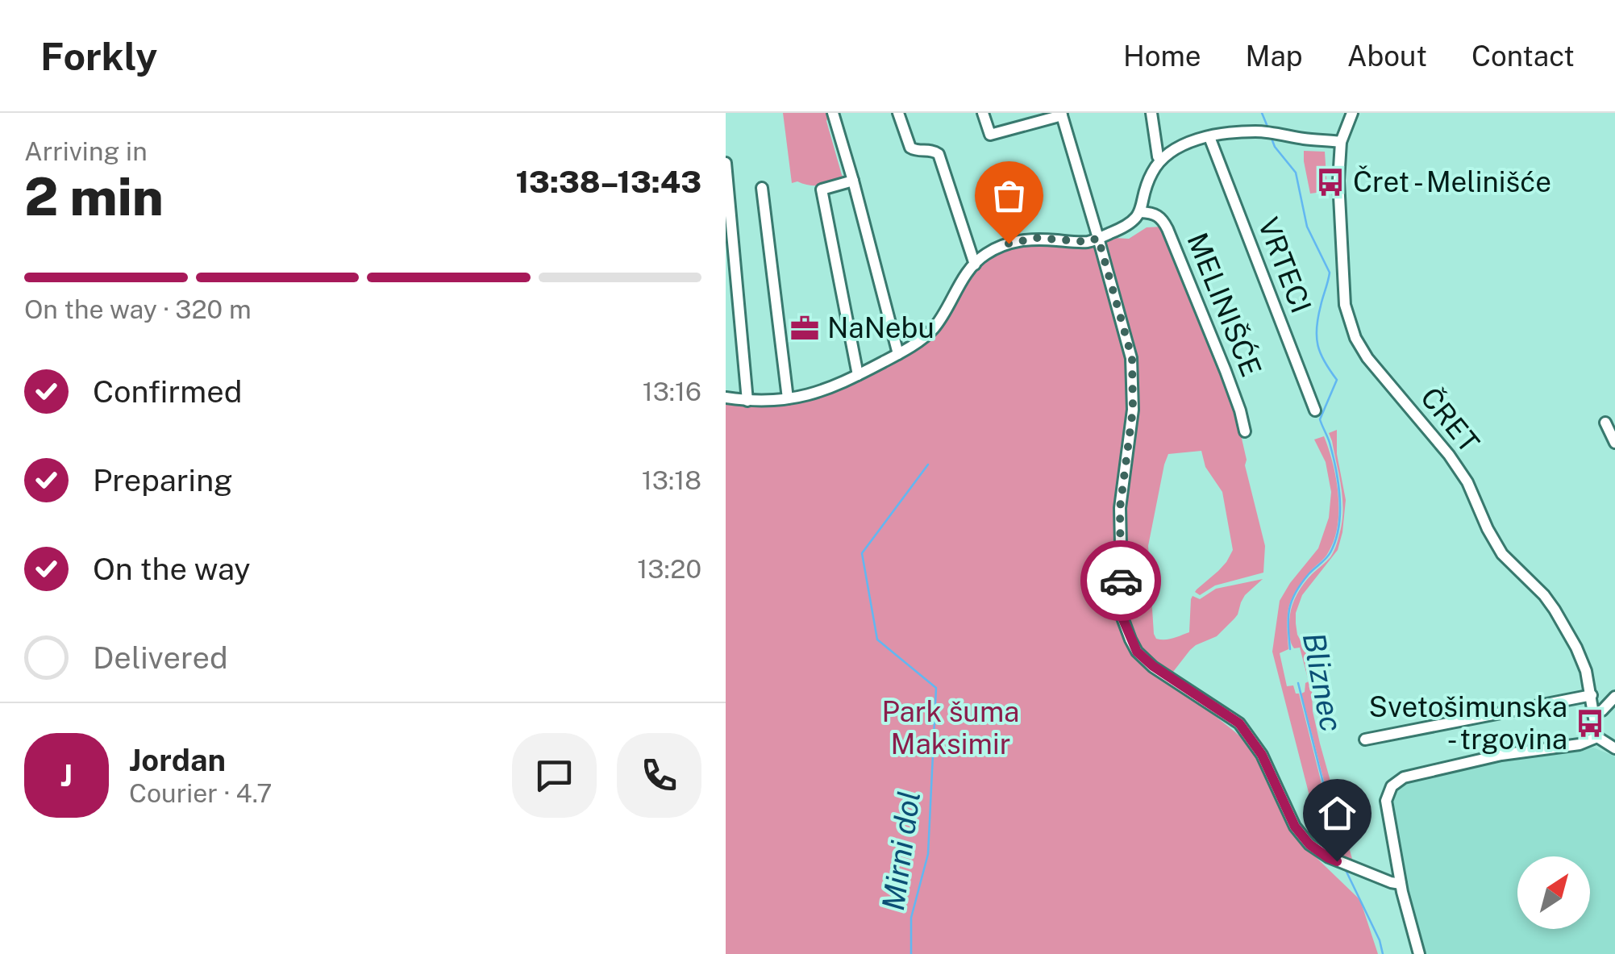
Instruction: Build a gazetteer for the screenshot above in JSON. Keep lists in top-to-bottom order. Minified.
{"streets":{"street":["VRTECI","MELINIŠĆE","ČRET"]},"water":["Bliznec","Mirni dol"],"parks":["Park šuma Maksimir"],"places":{"bus stop":["Čret - Melinišće","Svetošimunska - trgovina"],"office":["NaNebu"]},"north":"top right","page":{"header":"Forkly","nav":["Home","Map","About","Contact"],"heading":["2 min","Arriving in","13:38–13:43"],"panel":["Jordan","Courier · 4.7"],"bar":"On the way · 320 m","list":[["Confirmed","13:16"],["Preparing","13:18"],["On the way","13:20"],"Delivered"],"round":"J"}}
